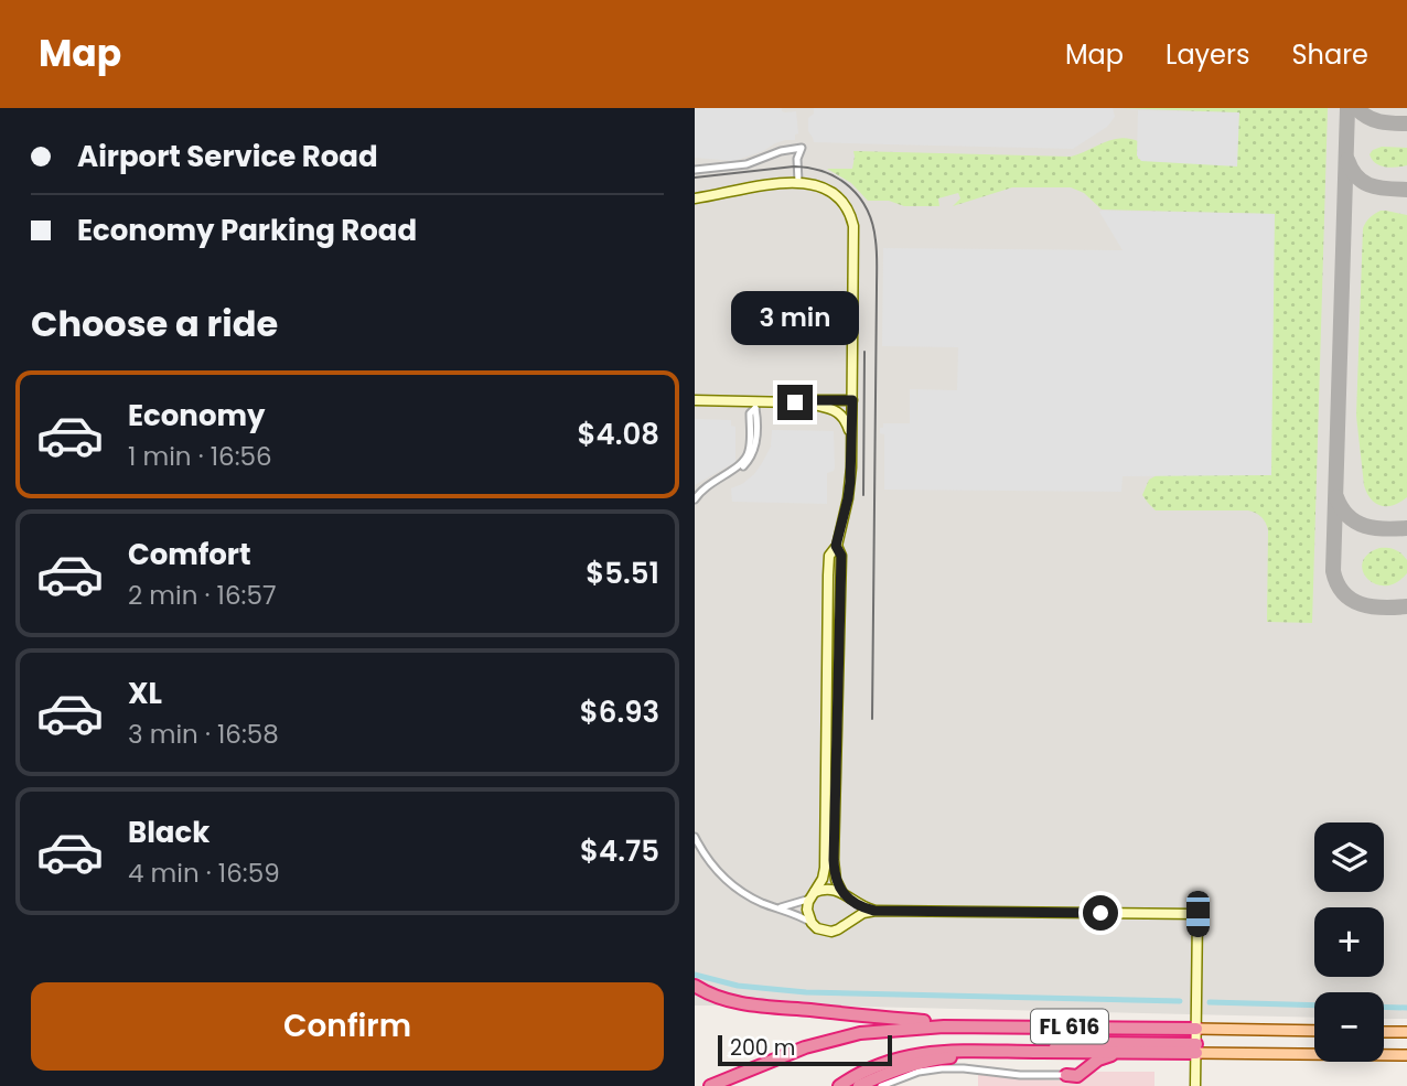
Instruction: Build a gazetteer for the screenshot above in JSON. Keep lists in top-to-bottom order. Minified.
{"streets":{"highway":["FL 616"]},"scale_bar":"200 m","page":{"header":"Map","nav":["Map","Layers","Share"],"banner":["Airport Service Road","Economy Parking Road"],"heading":"Choose a ride","bubble":"3 min","list":[{"name":"Economy","note":"1 min · 16:56","value":"$4.08"},{"name":"Comfort","note":"2 min · 16:57","value":"$5.51"},{"name":"XL","note":"3 min · 16:58","value":"$6.93"},{"name":"Black","note":"4 min · 16:59","value":"$4.75"}],"map_buttons":["+","−"],"buttons":"Confirm","scale":"200 m"}}
